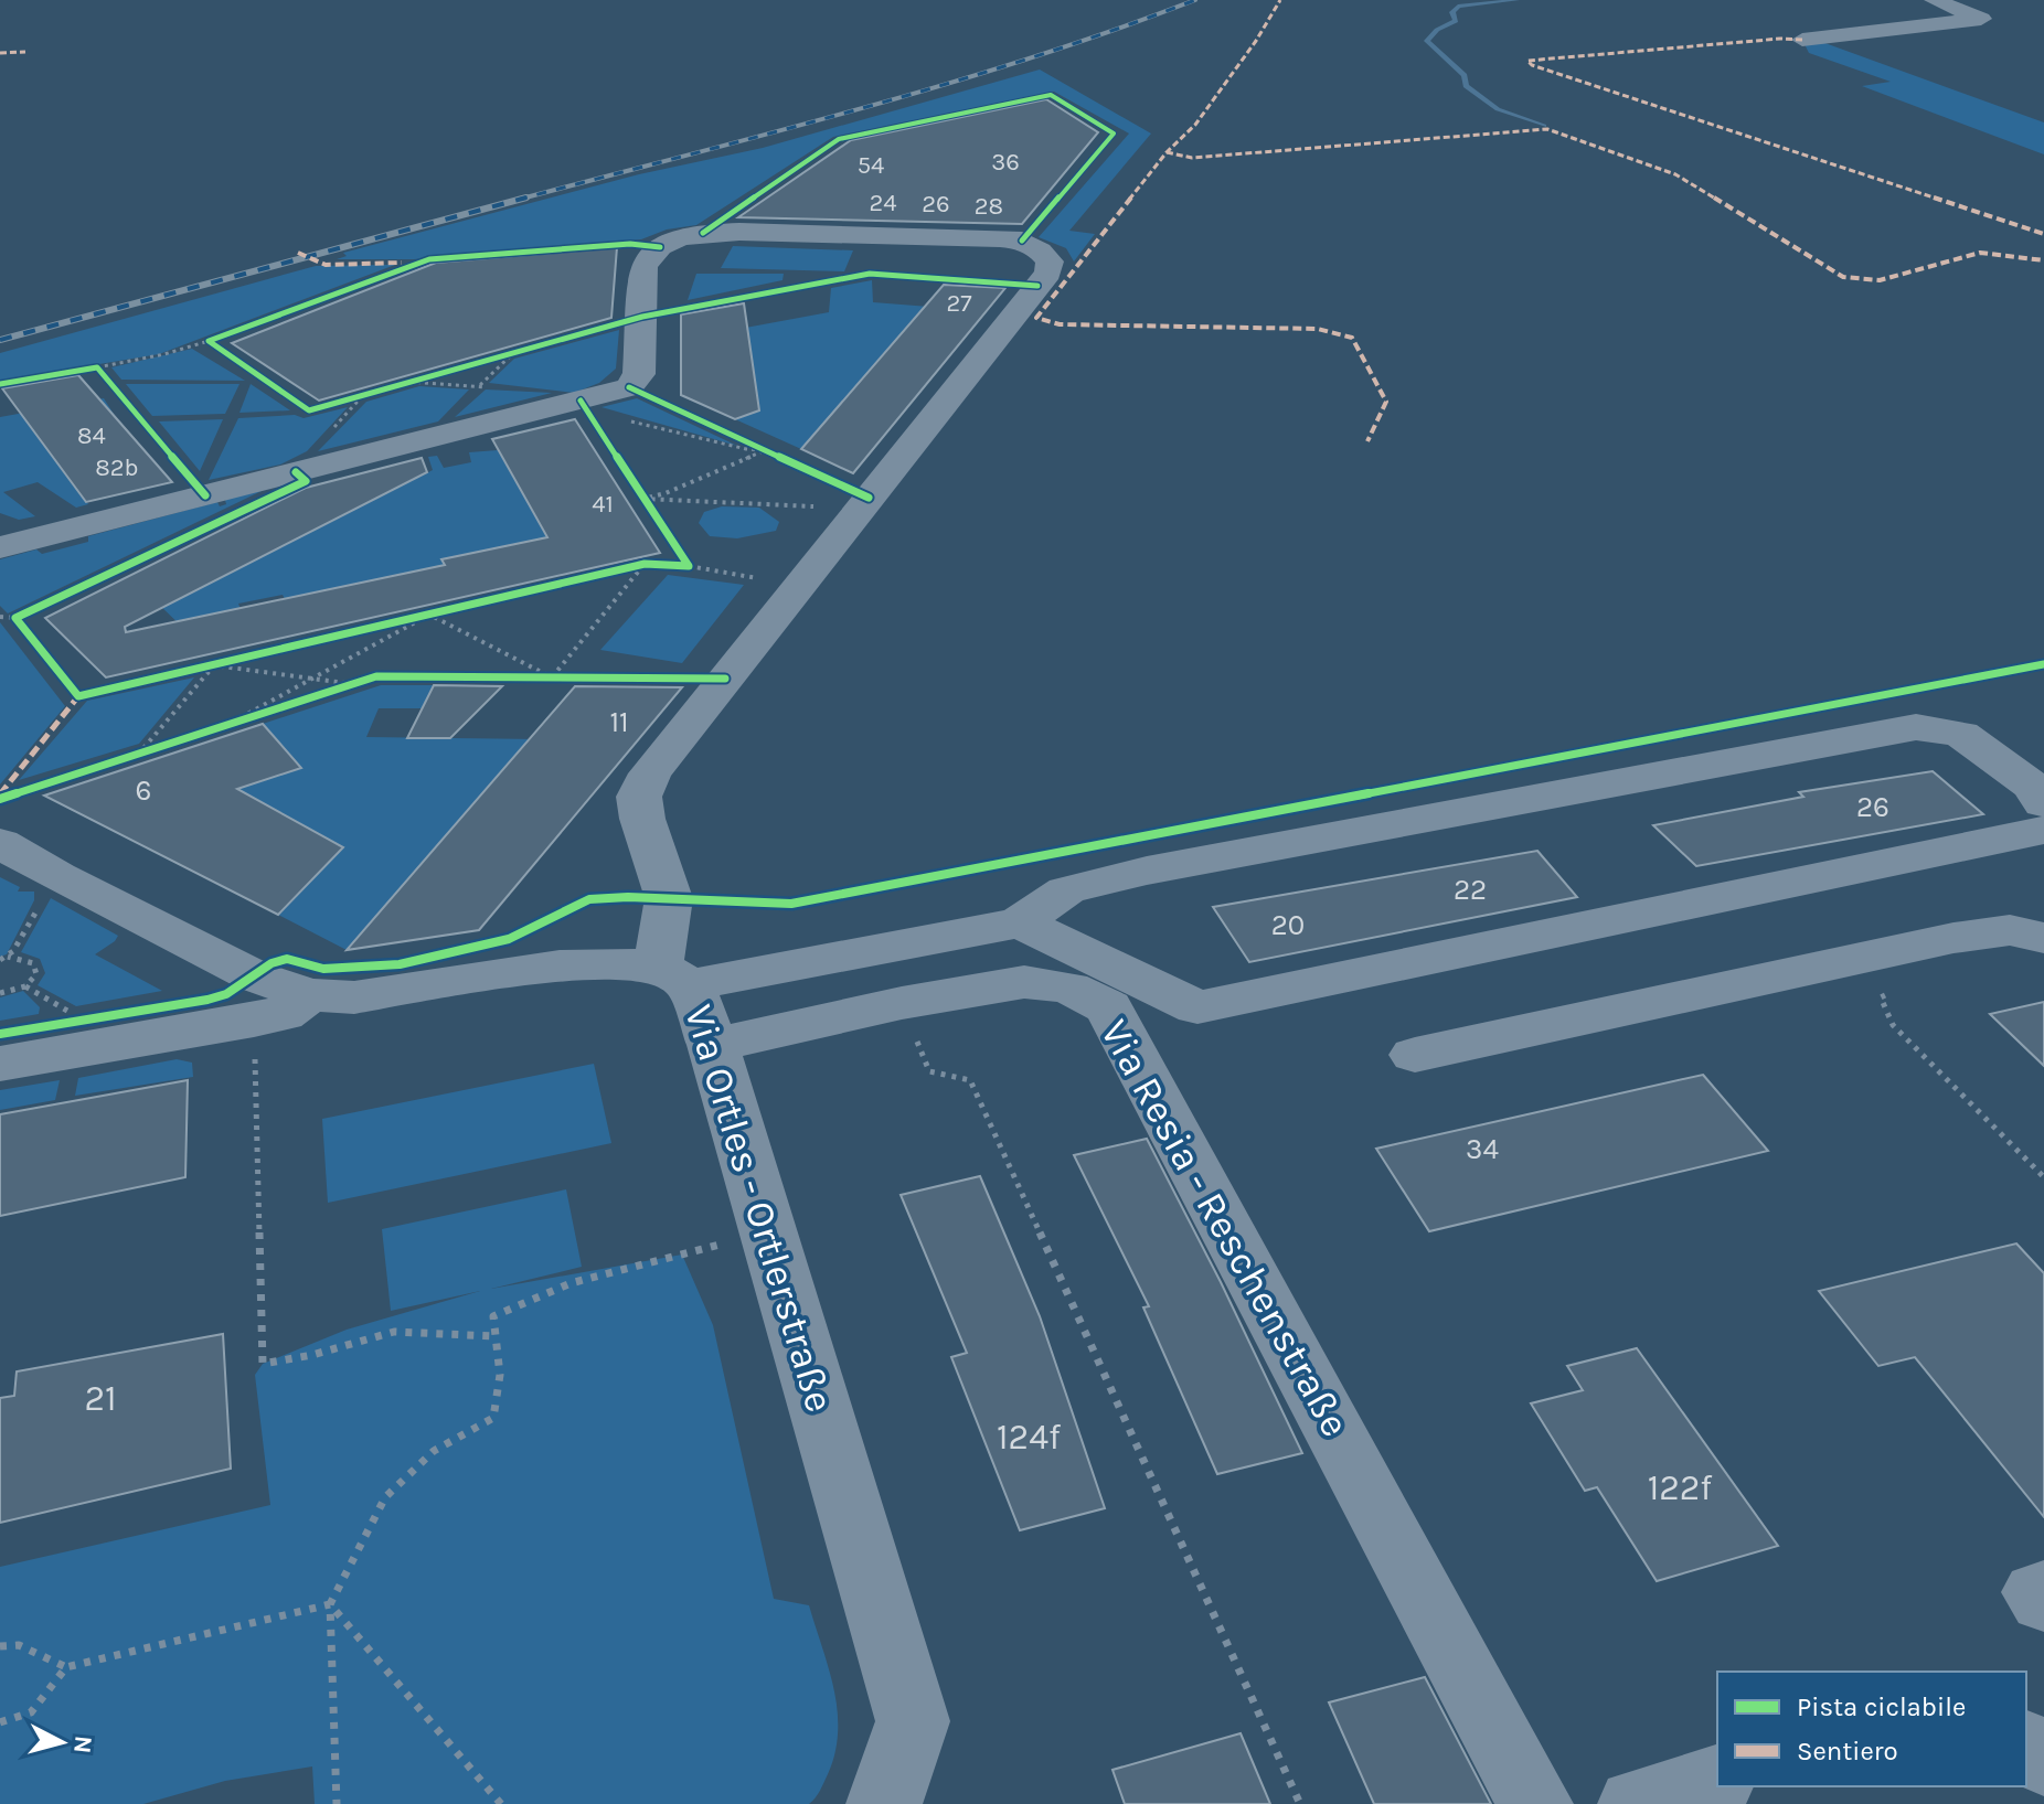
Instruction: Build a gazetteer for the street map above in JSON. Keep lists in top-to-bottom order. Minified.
{"streets":{"street":["Via Ortles - Ortlerstraße","Via Resia - Reschenstraße"]},"crossings":[["Via Ortles - Ortlerstraße","Via Resia - Reschenstraße"]],"house_numbers":["36","54","24","26","28","27","84","82b","41","11","6","26","22","20","34","21","124f","122f"],"legend":["Pista ciclabile","Sentiero"],"north":"right"}
